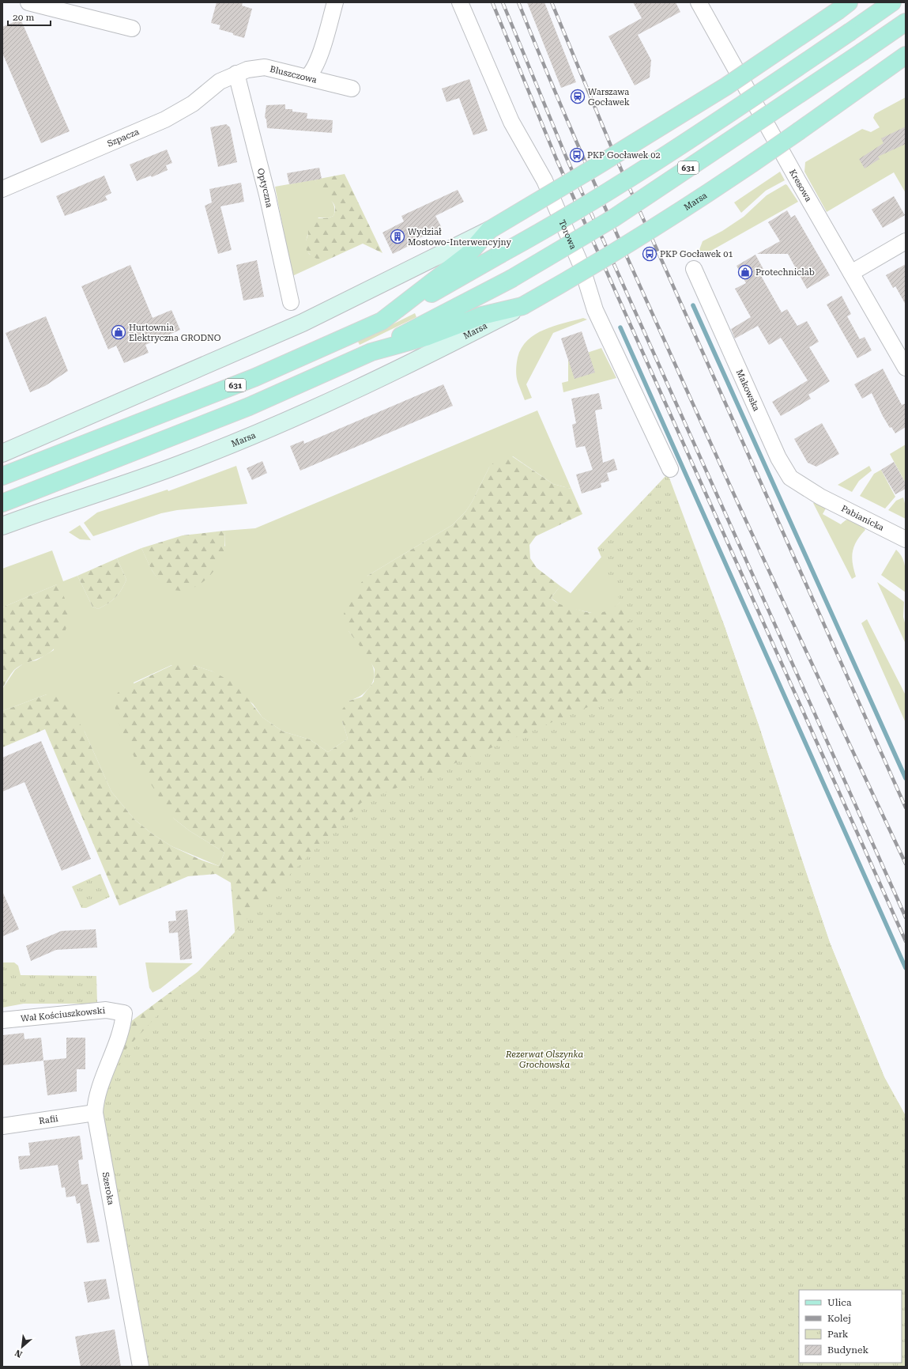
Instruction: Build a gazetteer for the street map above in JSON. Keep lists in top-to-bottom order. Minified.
{"streets":{"main road":["631","Marsa"],"street":["Bluszczowa","Szpacza","Kresowa","Optyczna","Torowa","Makowska","Pabianicka","Wał Kościuszkowski","Rafii","Szeroka"]},"crossings":[["Bluszczowa","Szpacza"],["Bluszczowa","Optyczna"],["Szpacza","Optyczna"],["Makowska","Pabianicka"],["Wał Kościuszkowski","Szeroka"],["Rafii","Szeroka"]],"parks":["Rezerwat Olszynka Grochowska"],"places":{"station":["Warszawa Gocławek"],"bus stop":["PKP Gocławek 02","PKP Gocławek 01"],"building":["Wydział Mostowo-Interwencyjny"],"shop":["Protechniclab","Hurtownia Elektryczna GRODNO"]},"legend":["Ulica","Kolej","Park","Budynek"],"scale_bar":"20 m","north":"bottom left"}
